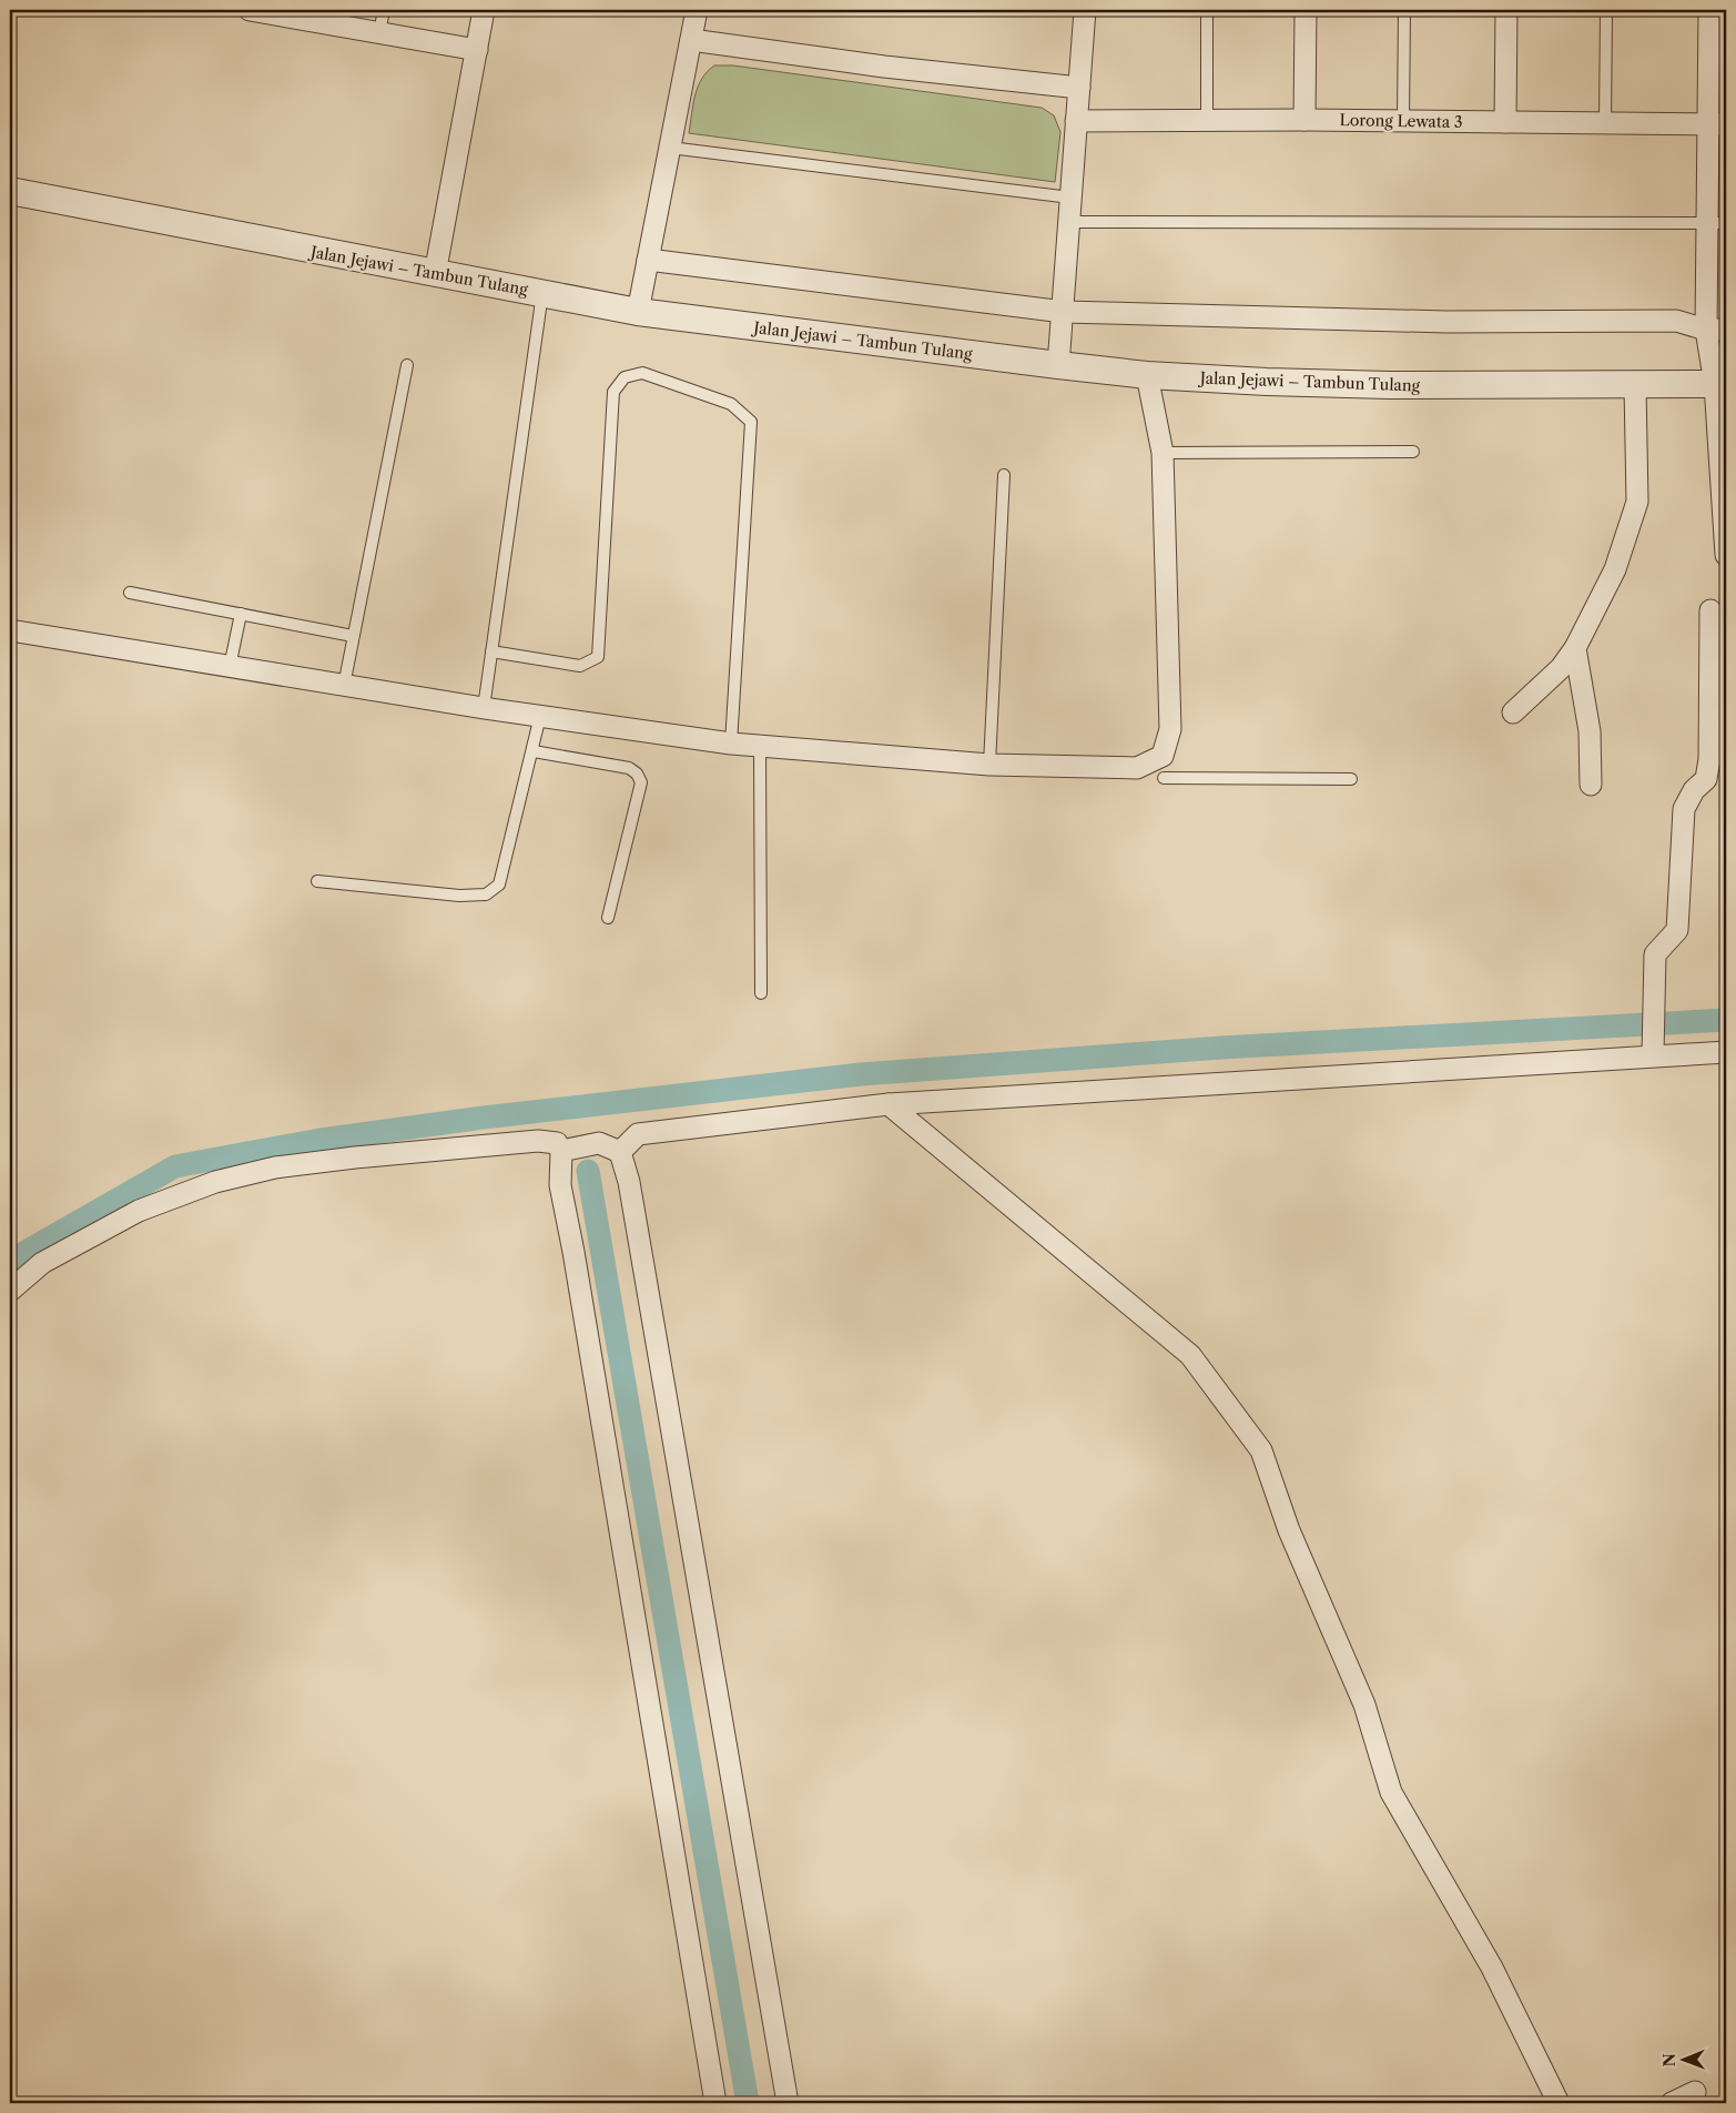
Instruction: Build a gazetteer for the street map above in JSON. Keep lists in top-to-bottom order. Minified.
{"streets":{"street":["Lorong Lewata 3","Jalan Jejawi – Tambun Tulang"]},"north":"left"}
